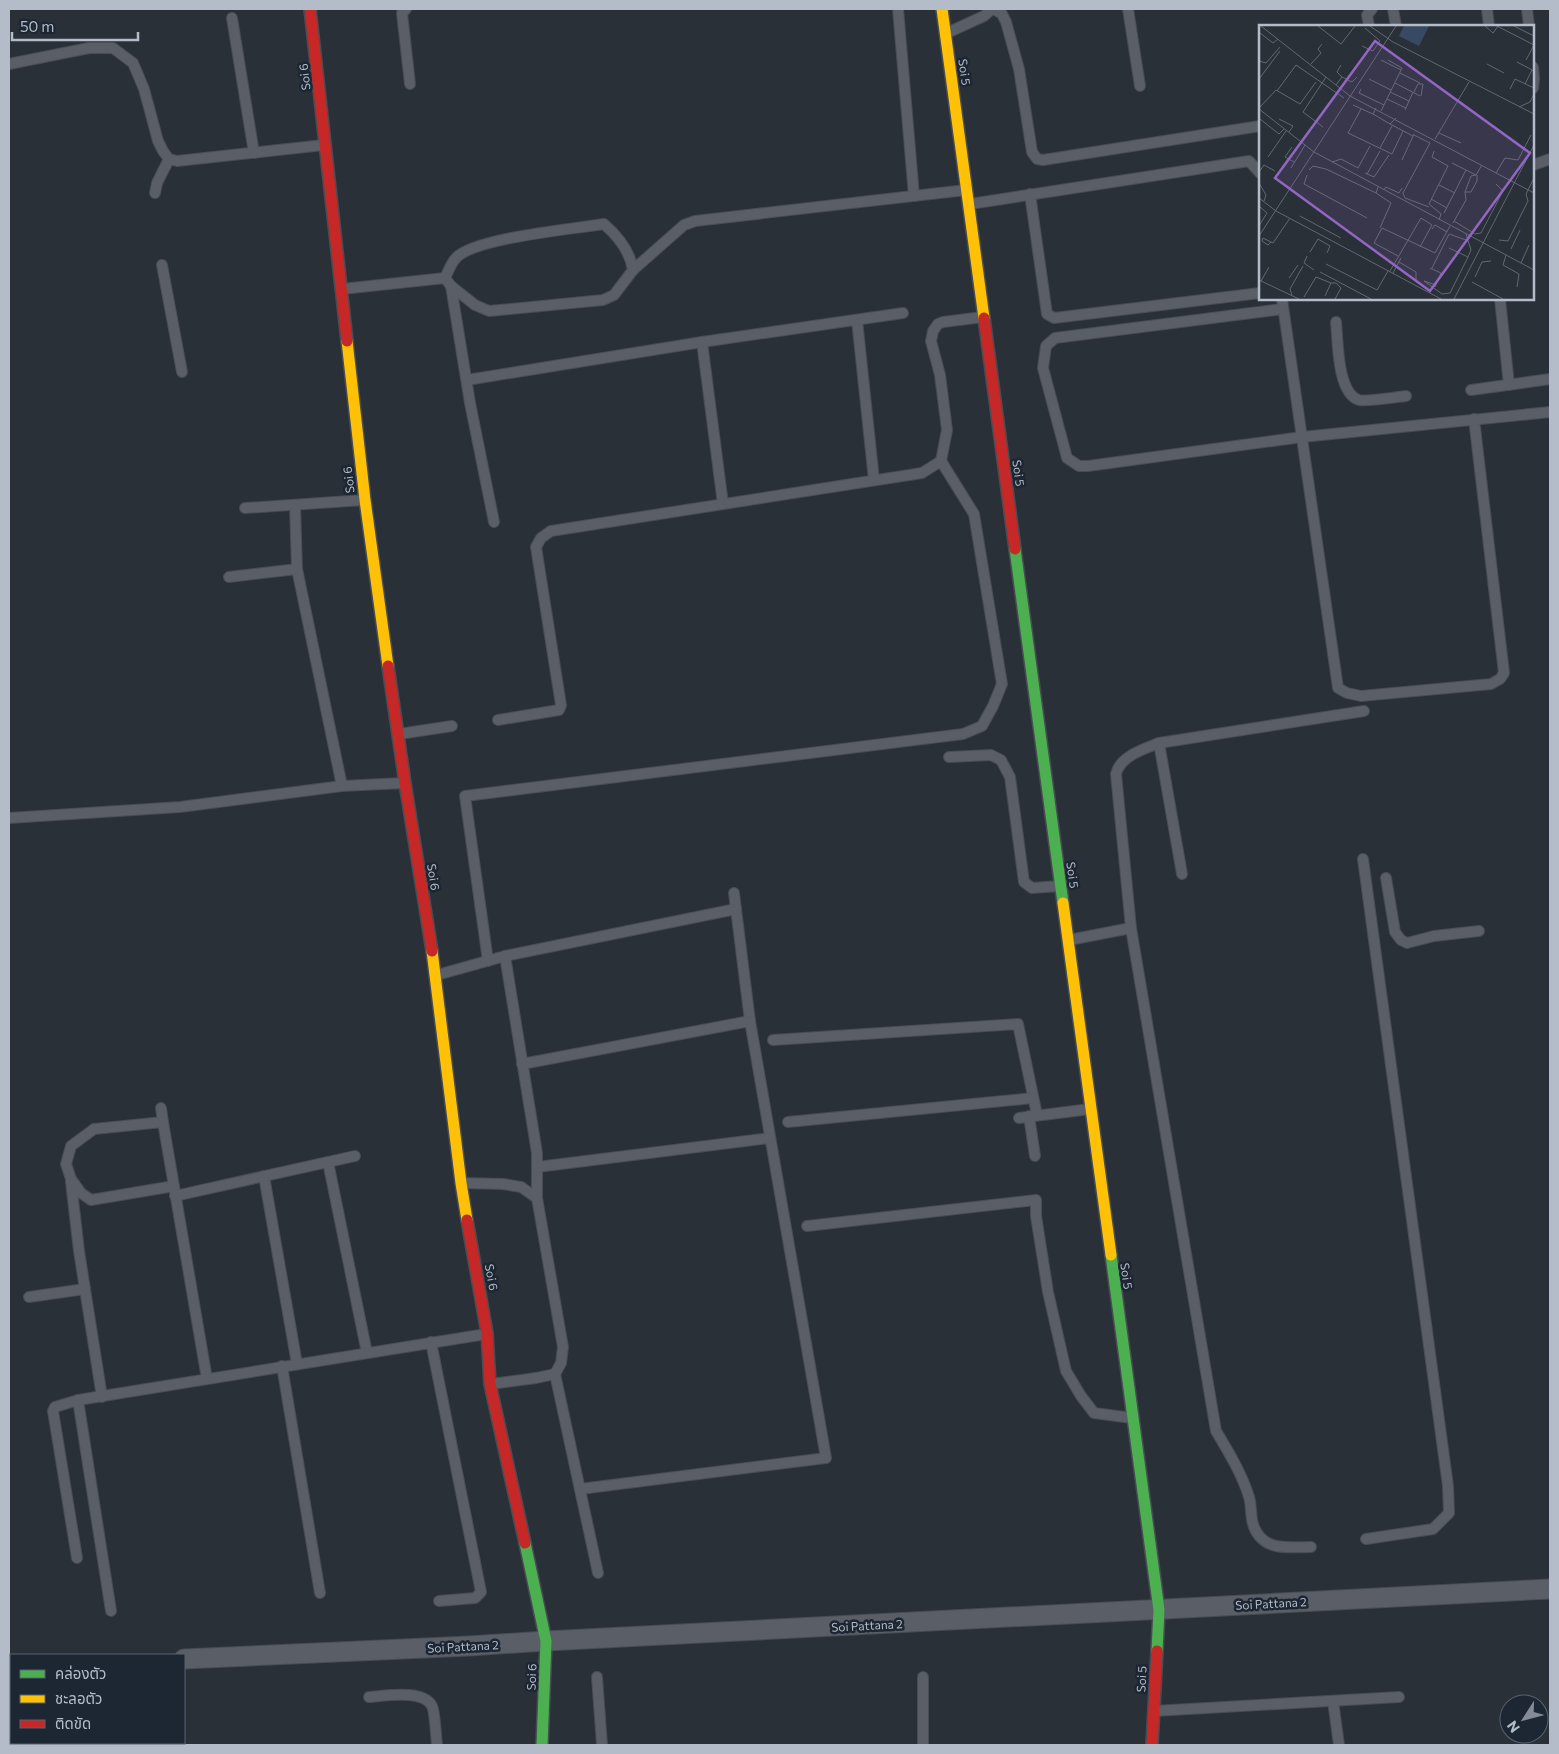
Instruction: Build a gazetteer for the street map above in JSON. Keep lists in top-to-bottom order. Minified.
{"streets":{"street":["Soi 5","Soi 6","Soi Pattana 2"]},"crossings":[["Soi 5","Soi Pattana 2"],["Soi 6","Soi Pattana 2"]],"legend":["คล่องตัว","ชะลอตัว","ติดขัด"],"scale_bar":"50 m","north":"bottom left"}
